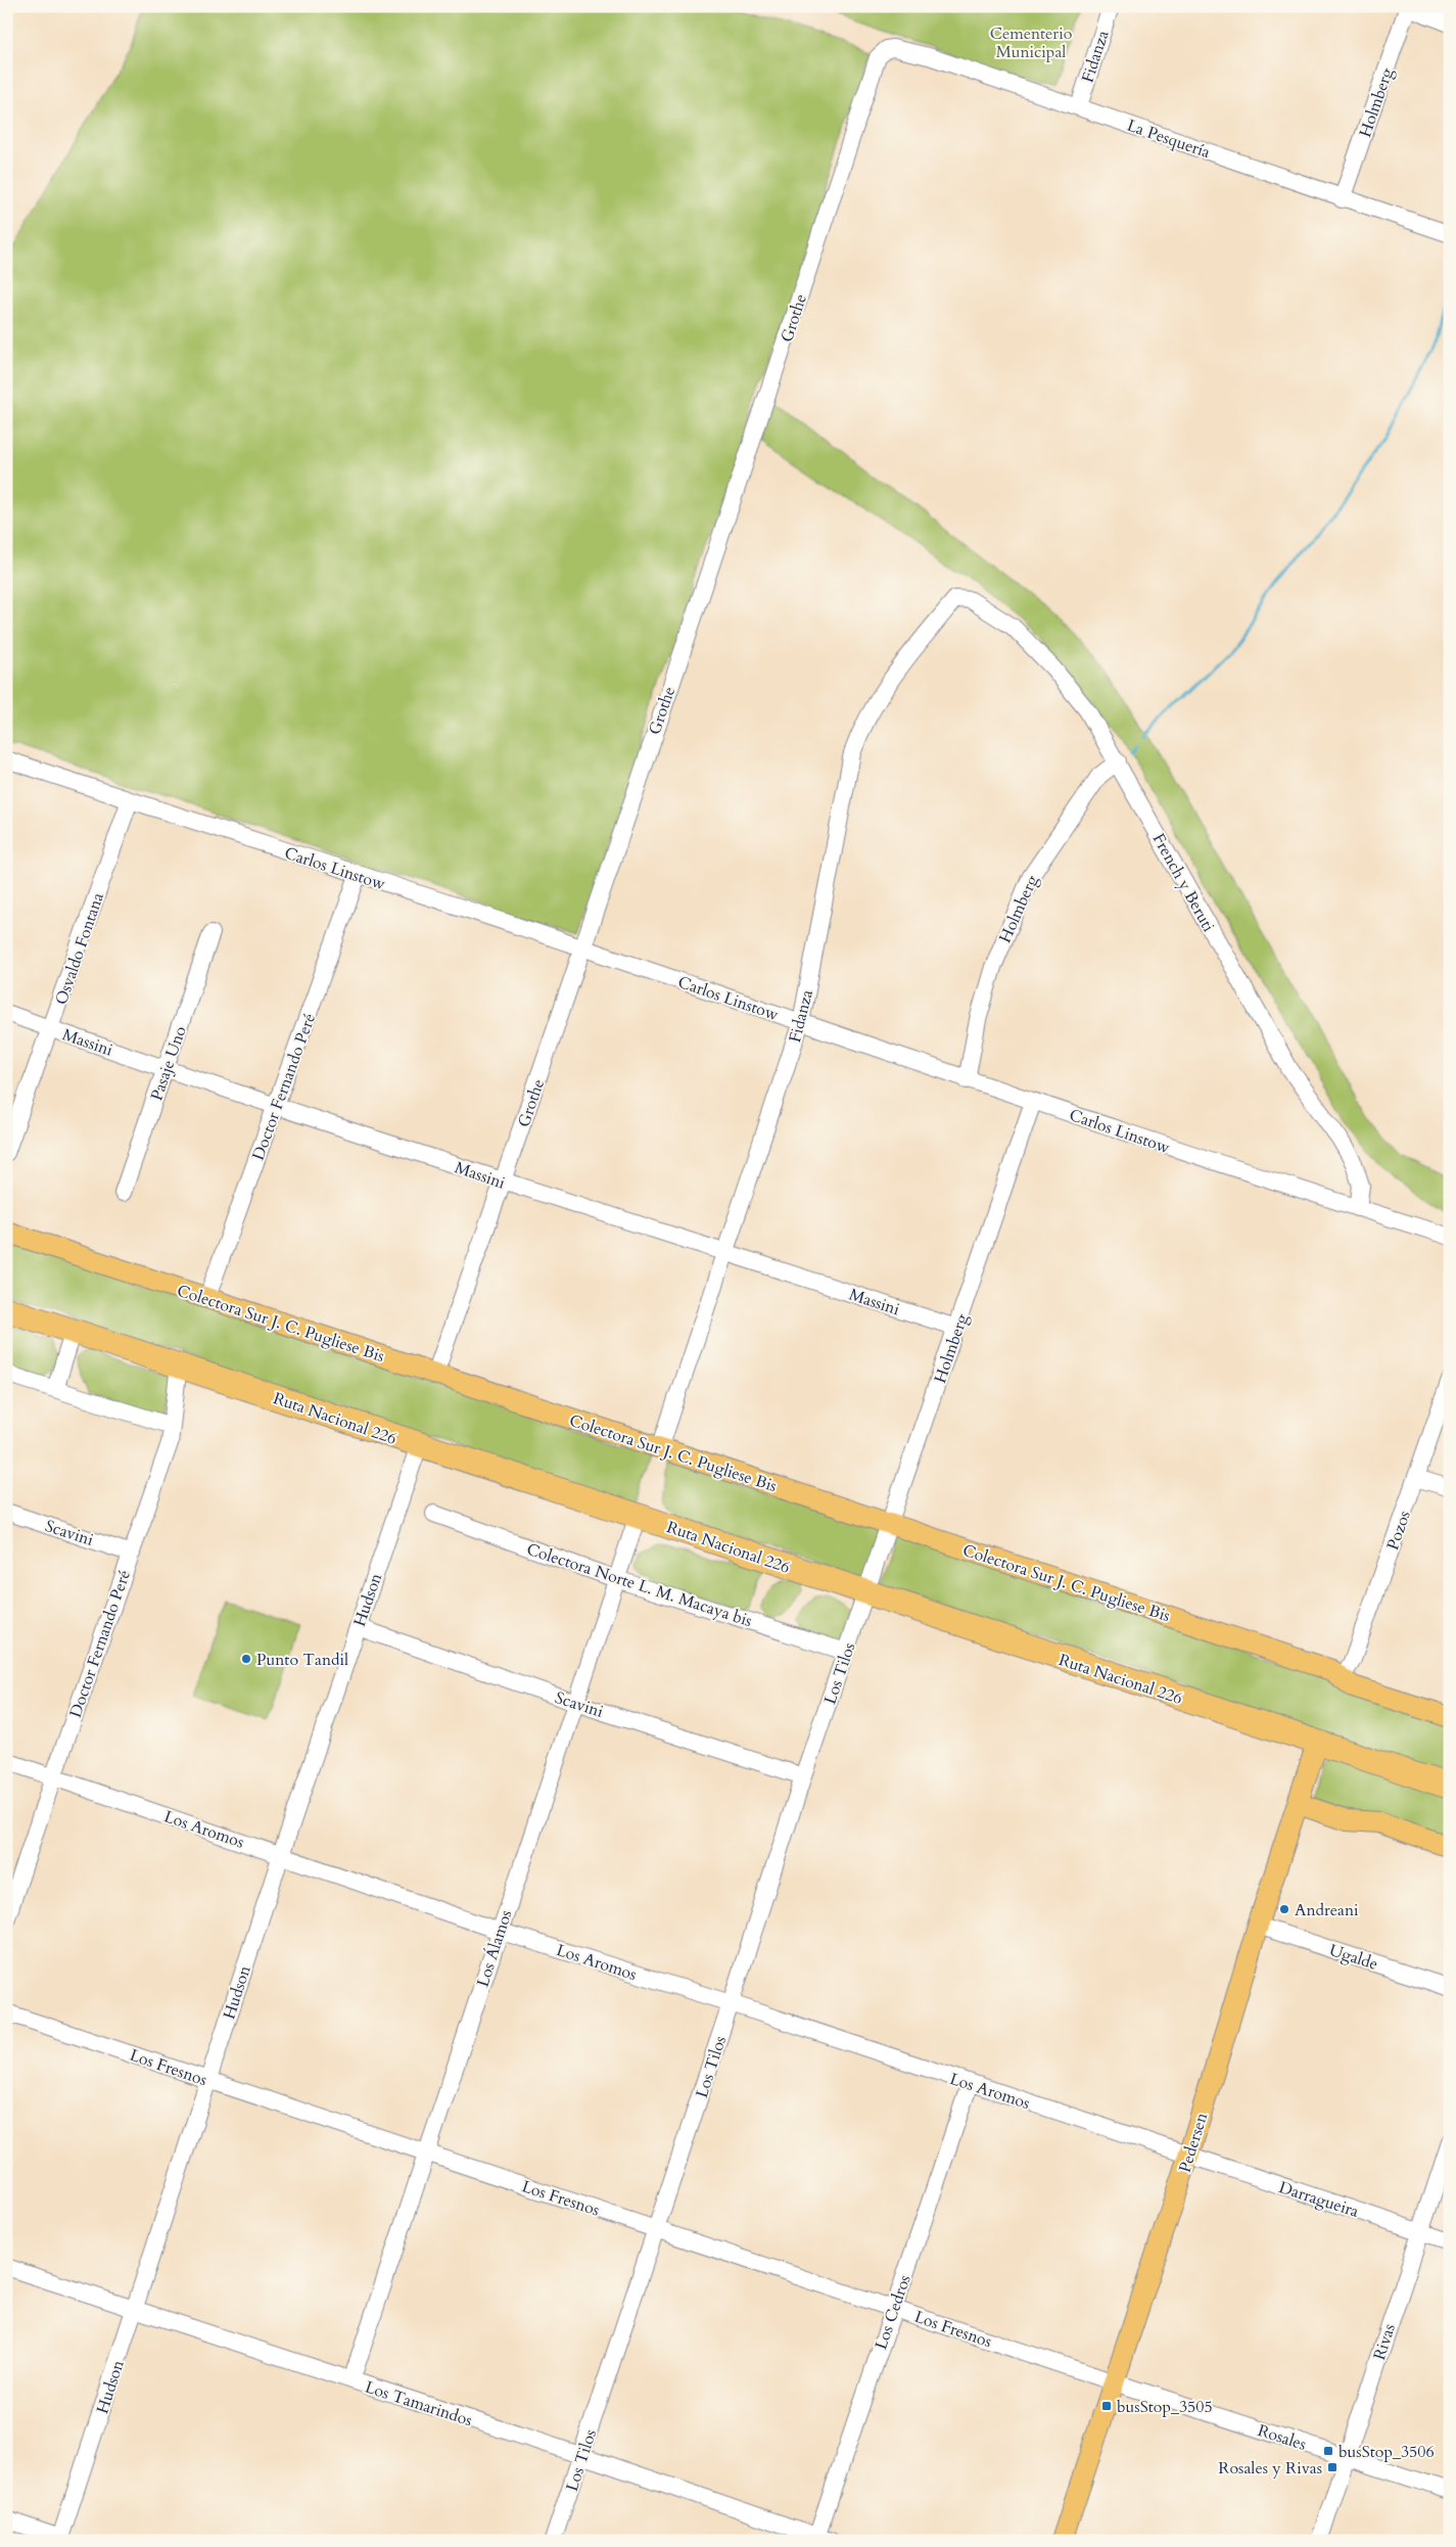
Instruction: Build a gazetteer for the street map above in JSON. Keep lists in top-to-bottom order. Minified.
{"streets":{"highway":["Ruta Nacional 226"],"main road":["Colectora Sur J. C. Pugliese Bis","Pedersen"],"street":["Fidanza","Holmberg","La Pesquería","Grothe","Carlos Linstow","French y Beruti","Osvaldo Fontana","Massini","Pasaje Uno","Doctor Fernando Peré","Pozos","Scavini","Colectora Norte L. M. Macaya bis","Hudson","Los Tilos","Los Aromos","Los Álamos","Ugalde","Los Fresnos","Darragueira","Los Cedros","Rivas","Los Tamarindos","Rosales"]},"crossings":[["Fidanza","La Pesquería"],["Fidanza","Carlos Linstow"],["Fidanza","French y Beruti"],["Fidanza","Massini"],["Fidanza","Colectora Sur J. C. Pugliese Bis"],["Holmberg","La Pesquería"],["Holmberg","Carlos Linstow"],["Holmberg","French y Beruti"],["Holmberg","Massini"],["Holmberg","Colectora Sur J. C. Pugliese Bis"],["Holmberg","Ruta Nacional 226"],["Holmberg","Los Tilos"],["La Pesquería","Grothe"],["Grothe","Carlos Linstow"],["Grothe","Massini"],["Grothe","Colectora Sur J. C. Pugliese Bis"],["Carlos Linstow","French y Beruti"],["Carlos Linstow","Osvaldo Fontana"],["Carlos Linstow","Doctor Fernando Peré"],["Osvaldo Fontana","Massini"],["Massini","Pasaje Uno"],["Massini","Doctor Fernando Peré"],["Doctor Fernando Peré","Colectora Sur J. C. Pugliese Bis"],["Doctor Fernando Peré","Ruta Nacional 226"],["Doctor Fernando Peré","Scavini"],["Doctor Fernando Peré","Los Aromos"],["Colectora Sur J. C. Pugliese Bis","Pozos"],["Ruta Nacional 226","Hudson"],["Ruta Nacional 226","Los Tilos"],["Ruta Nacional 226","Los Álamos"],["Ruta Nacional 226","Pedersen"],["Scavini","Hudson"],["Scavini","Los Tilos"],["Scavini","Los Álamos"],["Colectora Norte L. M. Macaya bis","Los Tilos"],["Colectora Norte L. M. Macaya bis","Los Álamos"],["Hudson","Los Aromos"],["Hudson","Los Fresnos"],["Hudson","Los Tamarindos"],["Los Tilos","Los Aromos"],["Los Tilos","Los Fresnos"],["Los Tilos","Los Tamarindos"],["Los Aromos","Los Álamos"],["Los Aromos","Pedersen"],["Los Aromos","Darragueira"],["Los Aromos","Los Cedros"],["Los Álamos","Los Fresnos"],["Los Álamos","Los Tamarindos"],["Ugalde","Pedersen"],["Los Fresnos","Pedersen"],["Los Fresnos","Los Cedros"],["Los Fresnos","Rosales"],["Pedersen","Darragueira"],["Pedersen","Rosales"],["Darragueira","Rivas"],["Los Cedros","Los Tamarindos"],["Rivas","Rosales"]],"parks":["Cementerio Municipal"],"places":{"other":["Punto Tandil","Andreani"],"transit":["busStop_3505","busStop_3506","Rosales y Rivas"]}}
